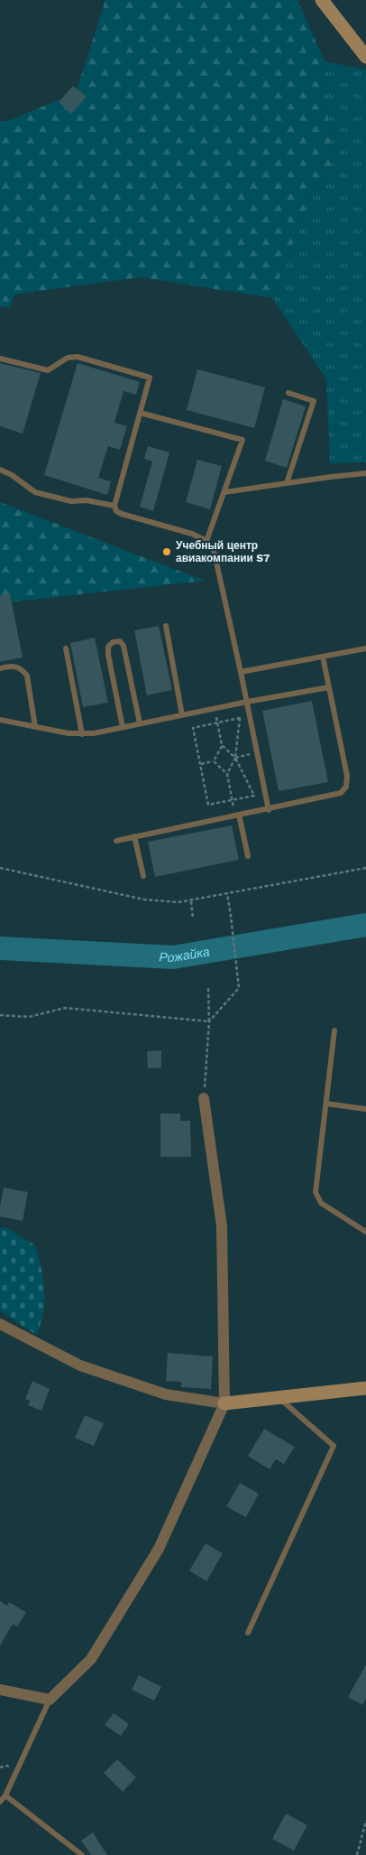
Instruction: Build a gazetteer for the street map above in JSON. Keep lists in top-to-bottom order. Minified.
{"water":["Рожайка"],"places":["Учебный центр авиакомпании S7"]}
